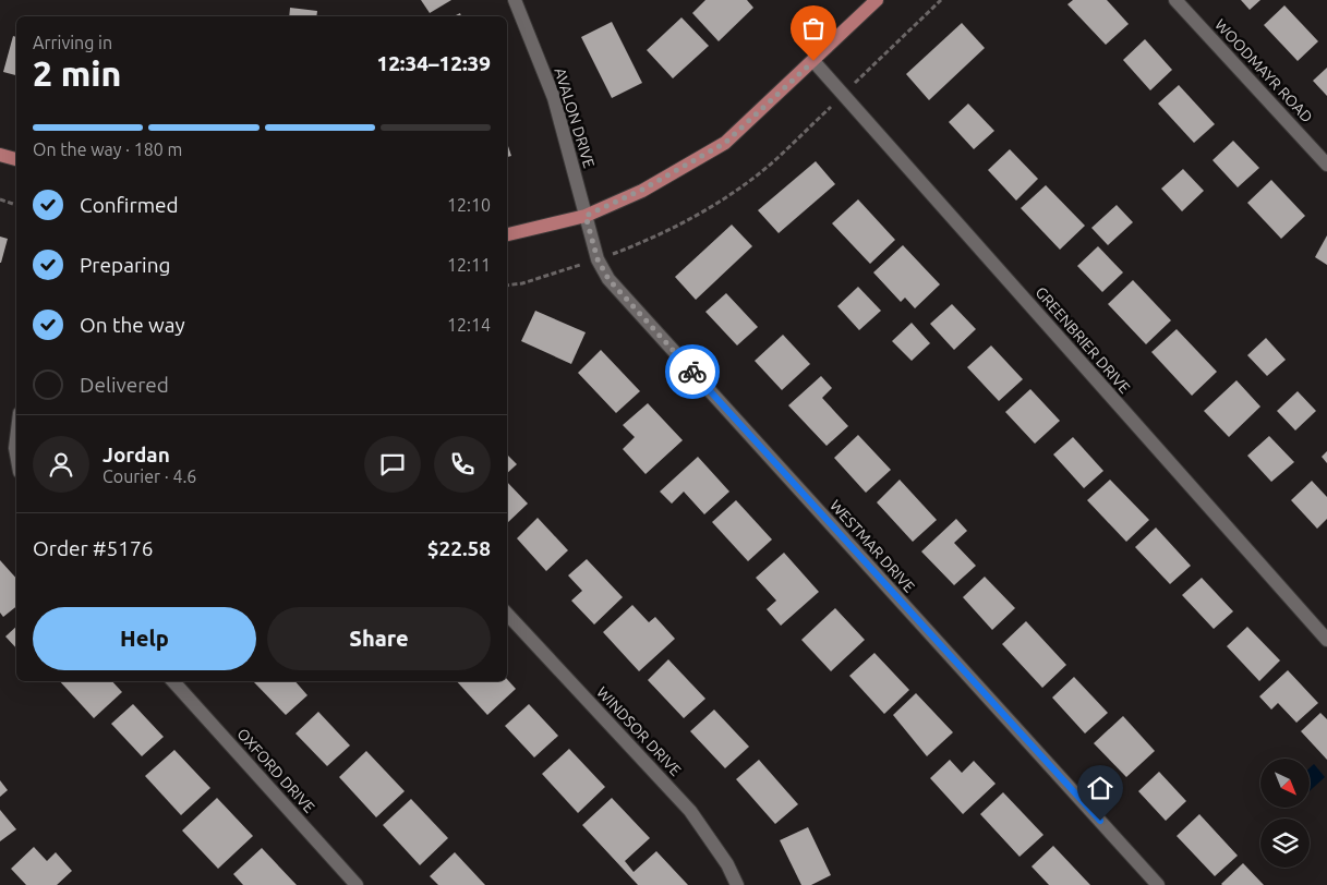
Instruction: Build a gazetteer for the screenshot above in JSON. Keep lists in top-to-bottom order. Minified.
{"streets":{"street":["WOODMAYR ROAD","AVALON DRIVE","GREENBRIER DRIVE","WESTMAR DRIVE","WINDSOR DRIVE","OXFORD DRIVE"]},"crossings":[["AVALON DRIVE","WESTMAR DRIVE"]],"north":"bottom right","page":{"heading":["2 min","Arriving in","12:34–12:39"],"panel":["Jordan","Courier · 4.6","Order #5176","$22.58"],"bar":"On the way · 180 m","list":[["Confirmed","12:10"],["Preparing","12:11"],["On the way","12:14"],"Delivered"],"buttons":["Help","Share"]}}
